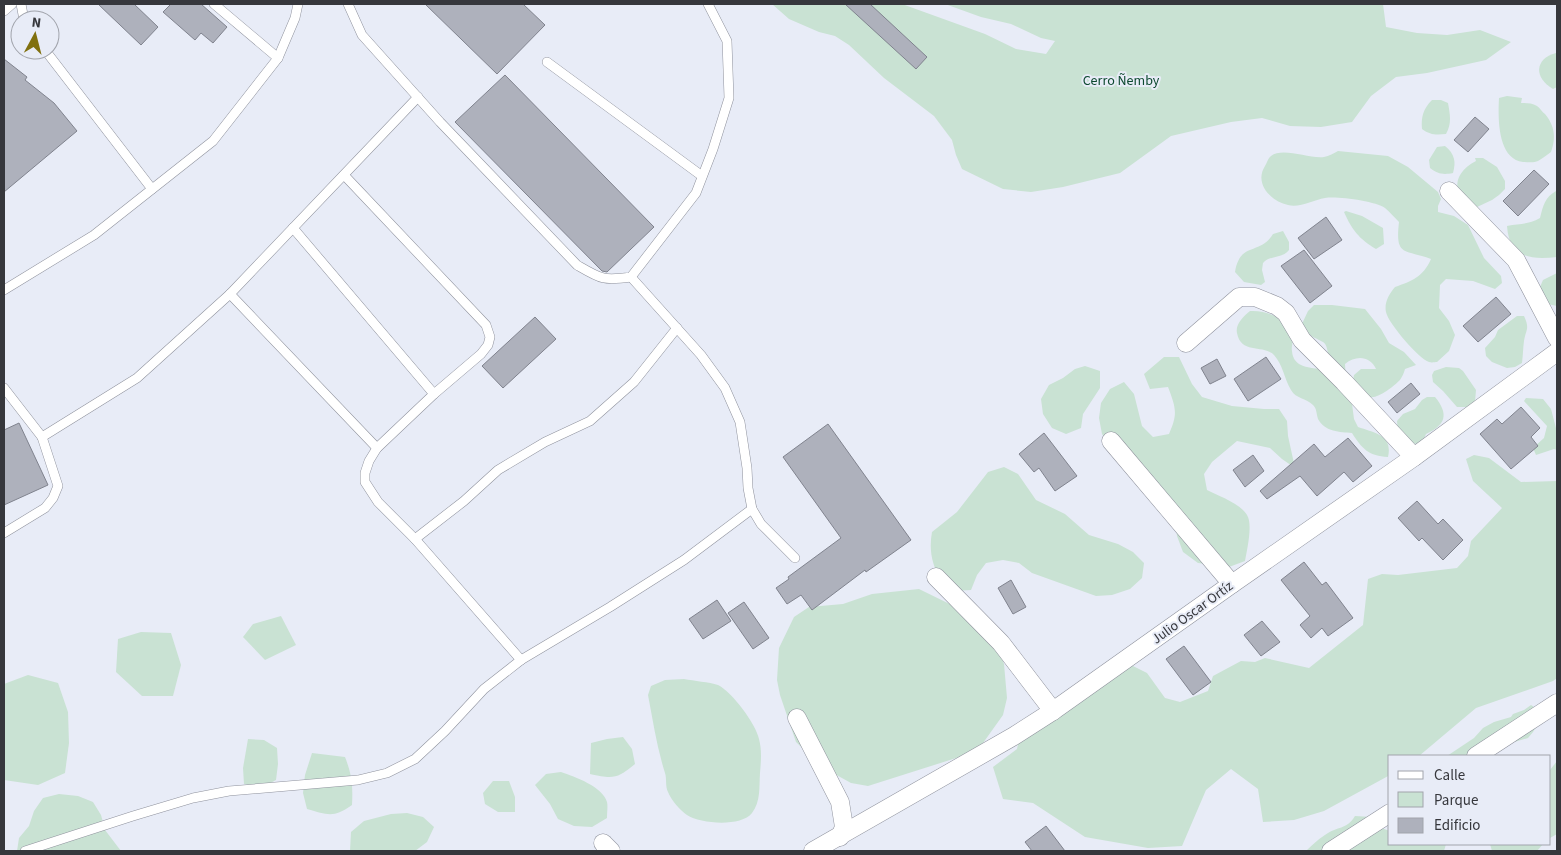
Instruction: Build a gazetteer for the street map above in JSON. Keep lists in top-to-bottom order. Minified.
{"streets":{"street":["Julio Oscar Ortíz"]},"parks":["Cerro Ñemby"],"legend":["Calle","Parque","Edificio"],"north":"top"}
